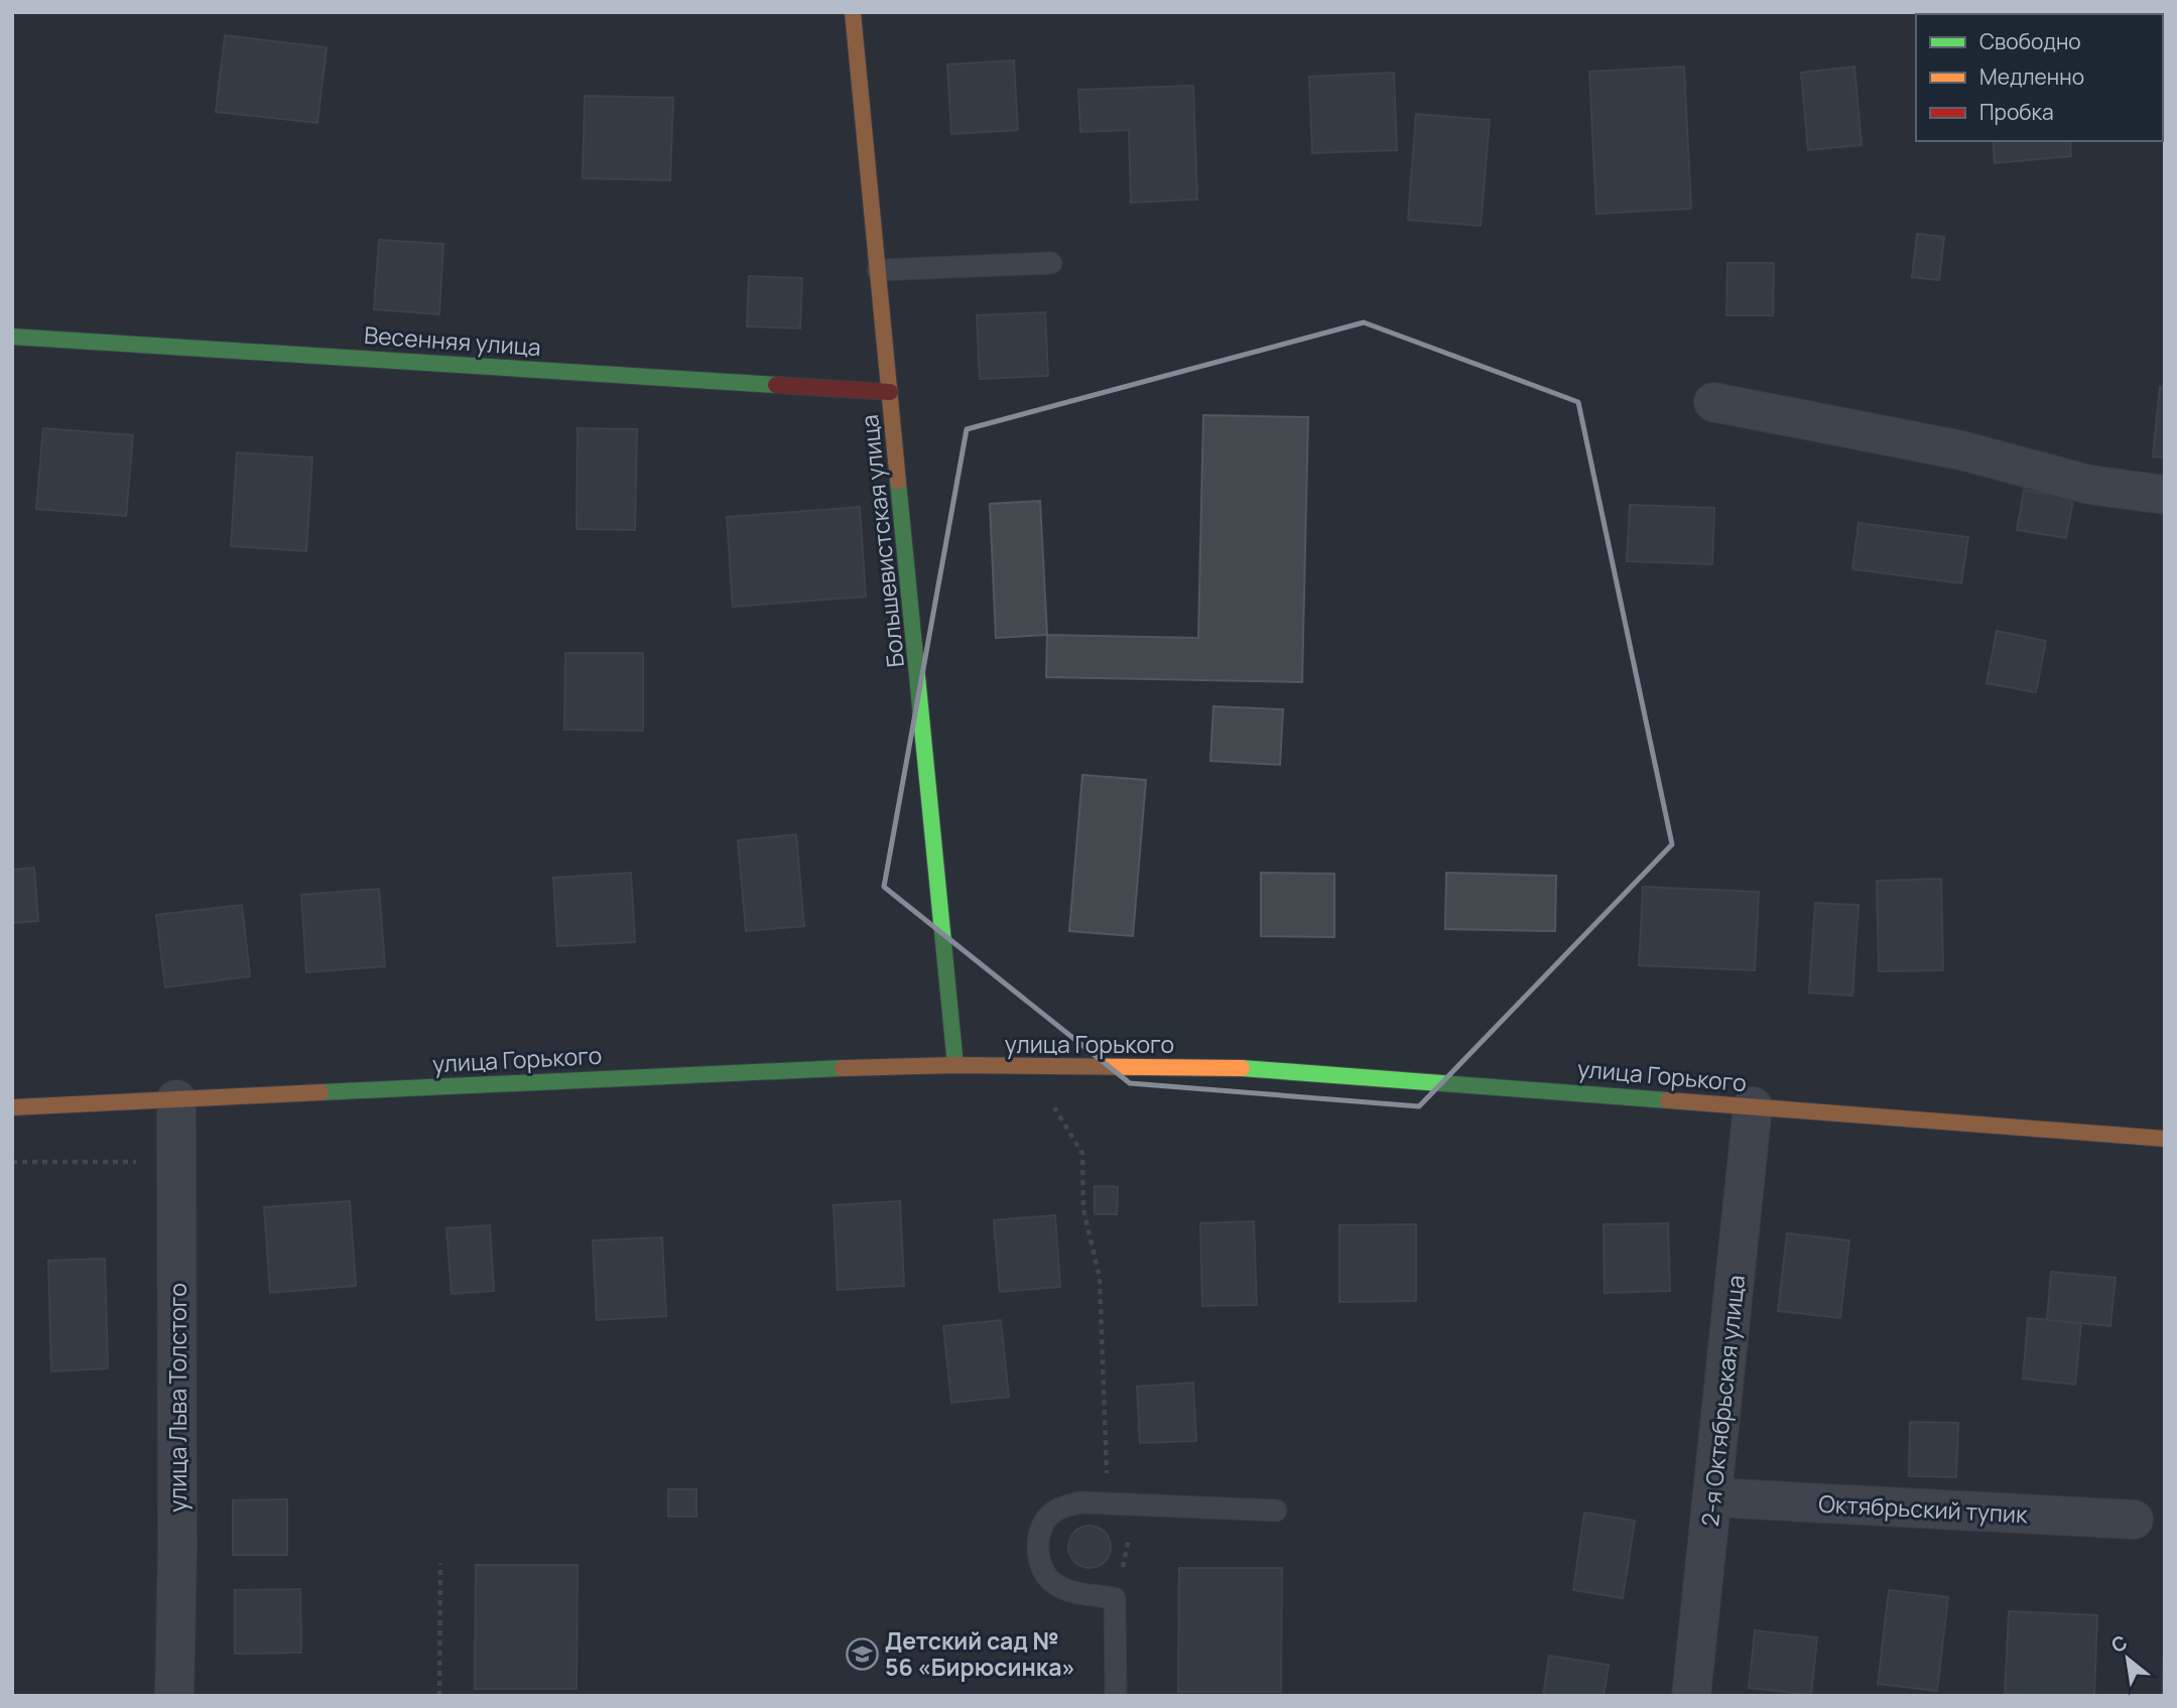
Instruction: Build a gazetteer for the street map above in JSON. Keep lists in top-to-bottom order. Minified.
{"streets":{"street":["Весенняя улица","Большевистская улица","улица Горького","улица Льва Толстого","2-я Октябрьская улица","Октябрьский тупик"]},"crossings":[["Весенняя улица","Большевистская улица"],["Большевистская улица","улица Горького"],["улица Горького","улица Льва Толстого"],["улица Горького","2-я Октябрьская улица"],["2-я Октябрьская улица","Октябрьский тупик"]],"places":{"school or university":["Детский сад № 56 «Бирюсинка»"]},"legend":["Свободно","Медленно","Пробка"],"north":"top left"}
